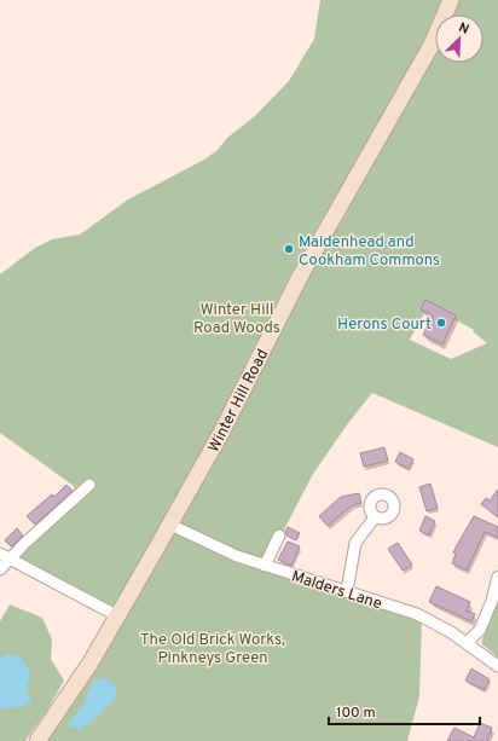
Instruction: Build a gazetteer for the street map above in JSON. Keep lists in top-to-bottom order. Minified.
{"streets":{"street":["Winter Hill Road","Malders Lane"]},"crossings":[["Winter Hill Road","Malders Lane"]],"parks":["Winter Hill Road Woods","The Old Brick Works, Pinkneys Green"],"places":["Maidenhead and Cookham Commons","Herons Court"],"scale_bar":"100 m","north":"top right"}
